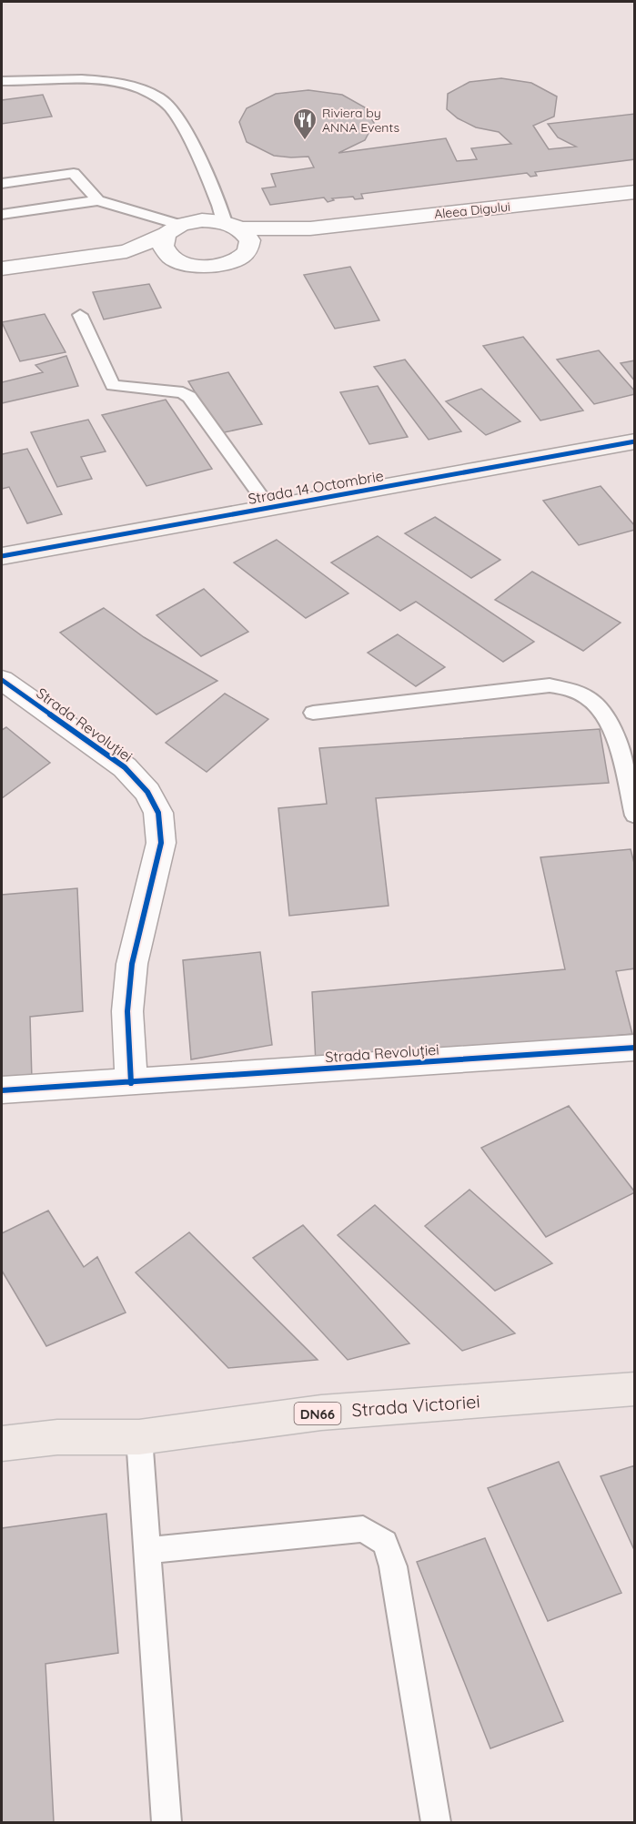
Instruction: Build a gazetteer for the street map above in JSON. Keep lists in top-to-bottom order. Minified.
{"streets":{"main road":["Strada Victoriei","DN66"],"street":["Aleea Digului","Strada 14 Octombrie","Strada Revoluției"]},"places":{"restaurant":["Riviera by ANNA Events"]}}
